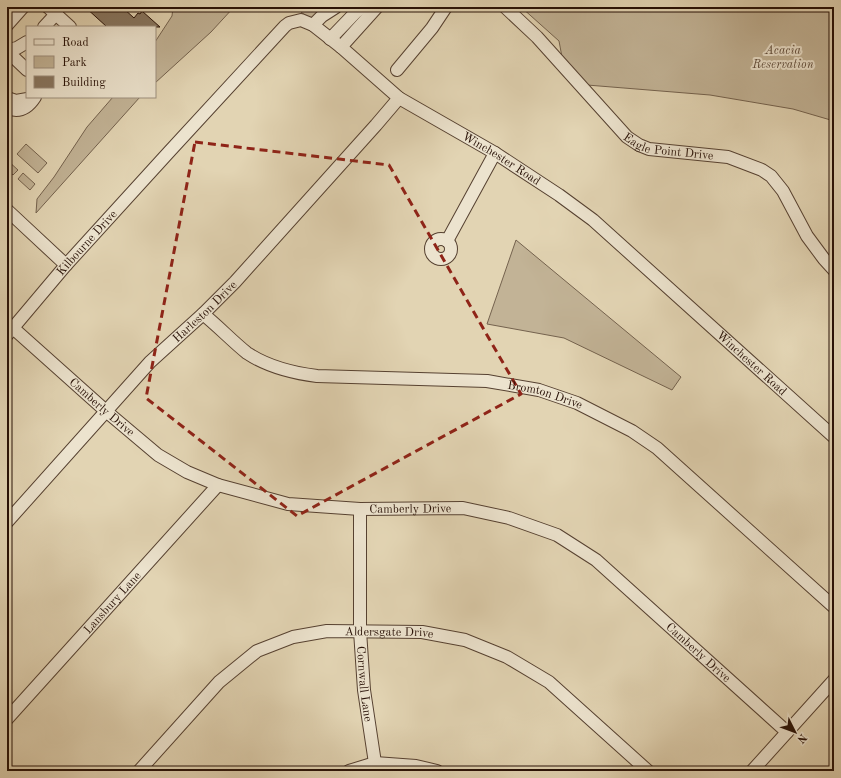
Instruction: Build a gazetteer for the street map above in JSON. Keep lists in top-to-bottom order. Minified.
{"streets":{"street":["Eagle Point Drive","Winchester Road","Kilbourne Drive","Harleston Drive","Bromton Drive","Camberly Drive","Lansbury Lane","Aldersgate Drive","Cornwall Lane"]},"crossings":[["Winchester Road","Kilbourne Drive"],["Winchester Road","Harleston Drive"],["Kilbourne Drive","Camberly Drive"],["Harleston Drive","Bromton Drive"],["Harleston Drive","Camberly Drive"],["Camberly Drive","Lansbury Lane"],["Camberly Drive","Cornwall Lane"],["Aldersgate Drive","Cornwall Lane"]],"parks":["Acacia Reservation"],"legend":["Road","Park","Building"],"north":"bottom right"}
